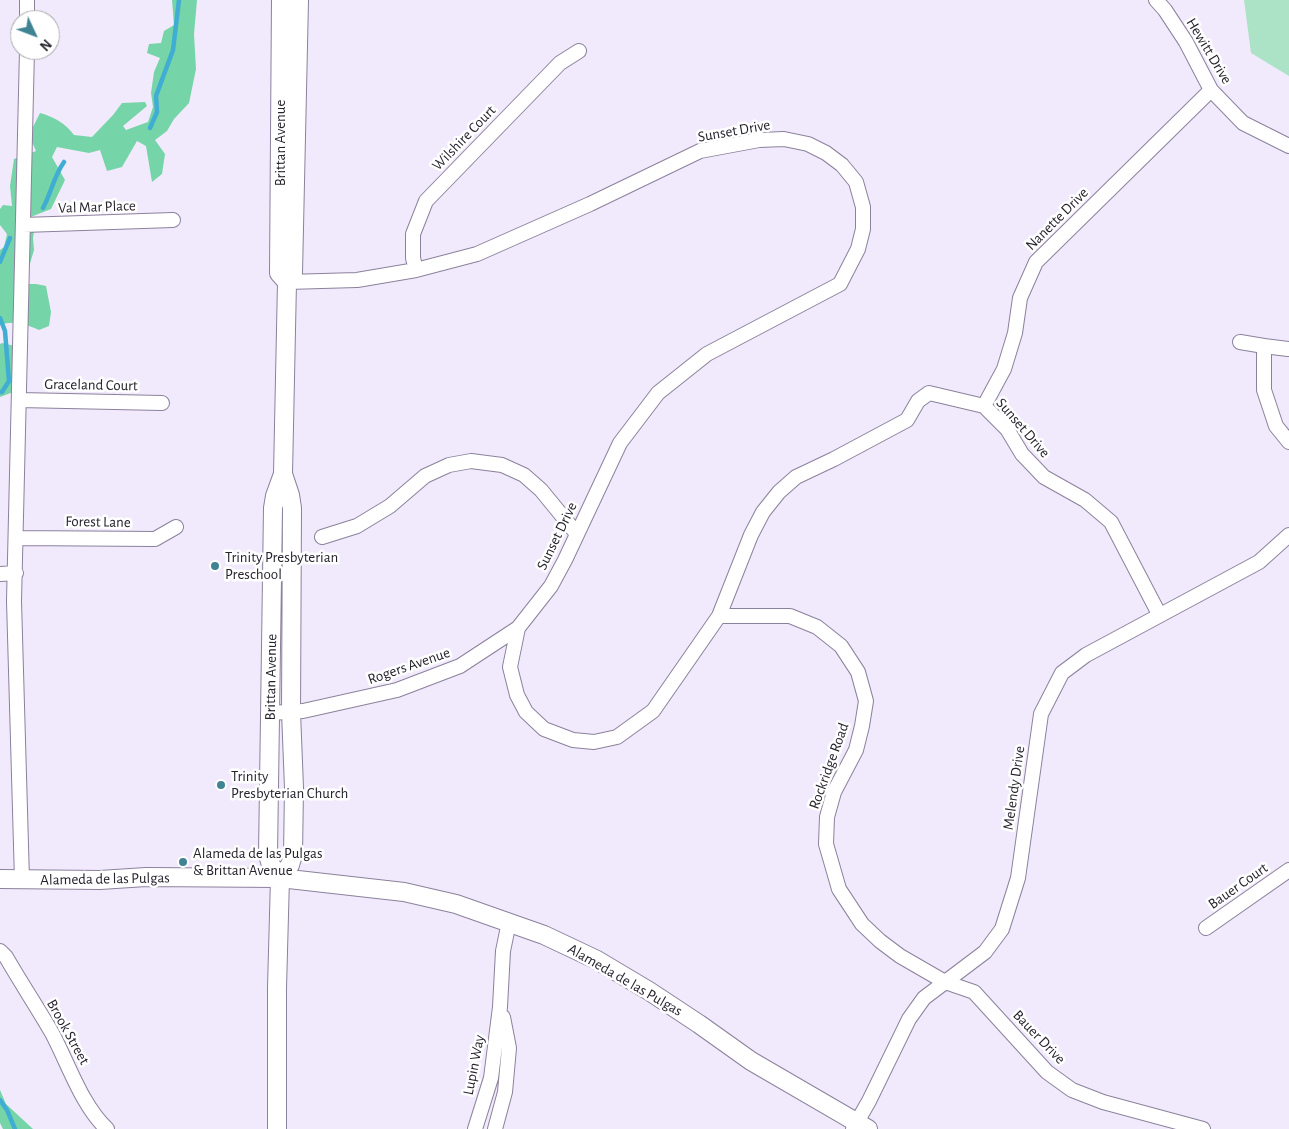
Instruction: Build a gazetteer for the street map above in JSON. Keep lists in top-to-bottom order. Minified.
{"streets":{"main road":["Brittan Avenue","Alameda de las Pulgas"],"street":["Hewitt Drive","Sunset Drive","Wilshire Court","Val Mar Place","Nanette Drive","Graceland Court","Forest Lane","Rogers Avenue","Rockridge Road","Melendy Drive","Bauer Court","Brook Street","Bauer Drive","Lupin Way"]},"crossings":[["Hewitt Drive","Nanette Drive"],["Sunset Drive","Wilshire Court"],["Sunset Drive","Brittan Avenue"],["Sunset Drive","Nanette Drive"],["Sunset Drive","Rogers Avenue"],["Sunset Drive","Rockridge Road"],["Sunset Drive","Melendy Drive"],["Brittan Avenue","Rogers Avenue"],["Brittan Avenue","Alameda de las Pulgas"],["Rockridge Road","Melendy Drive"],["Rockridge Road","Bauer Drive"],["Melendy Drive","Alameda de las Pulgas"],["Melendy Drive","Bauer Drive"],["Alameda de las Pulgas","Lupin Way"]],"places":["Trinity Presbyterian Preschool","Trinity Presbyterian Church","Alameda de las Pulgas & Brittan Avenue"],"north":"bottom right"}
